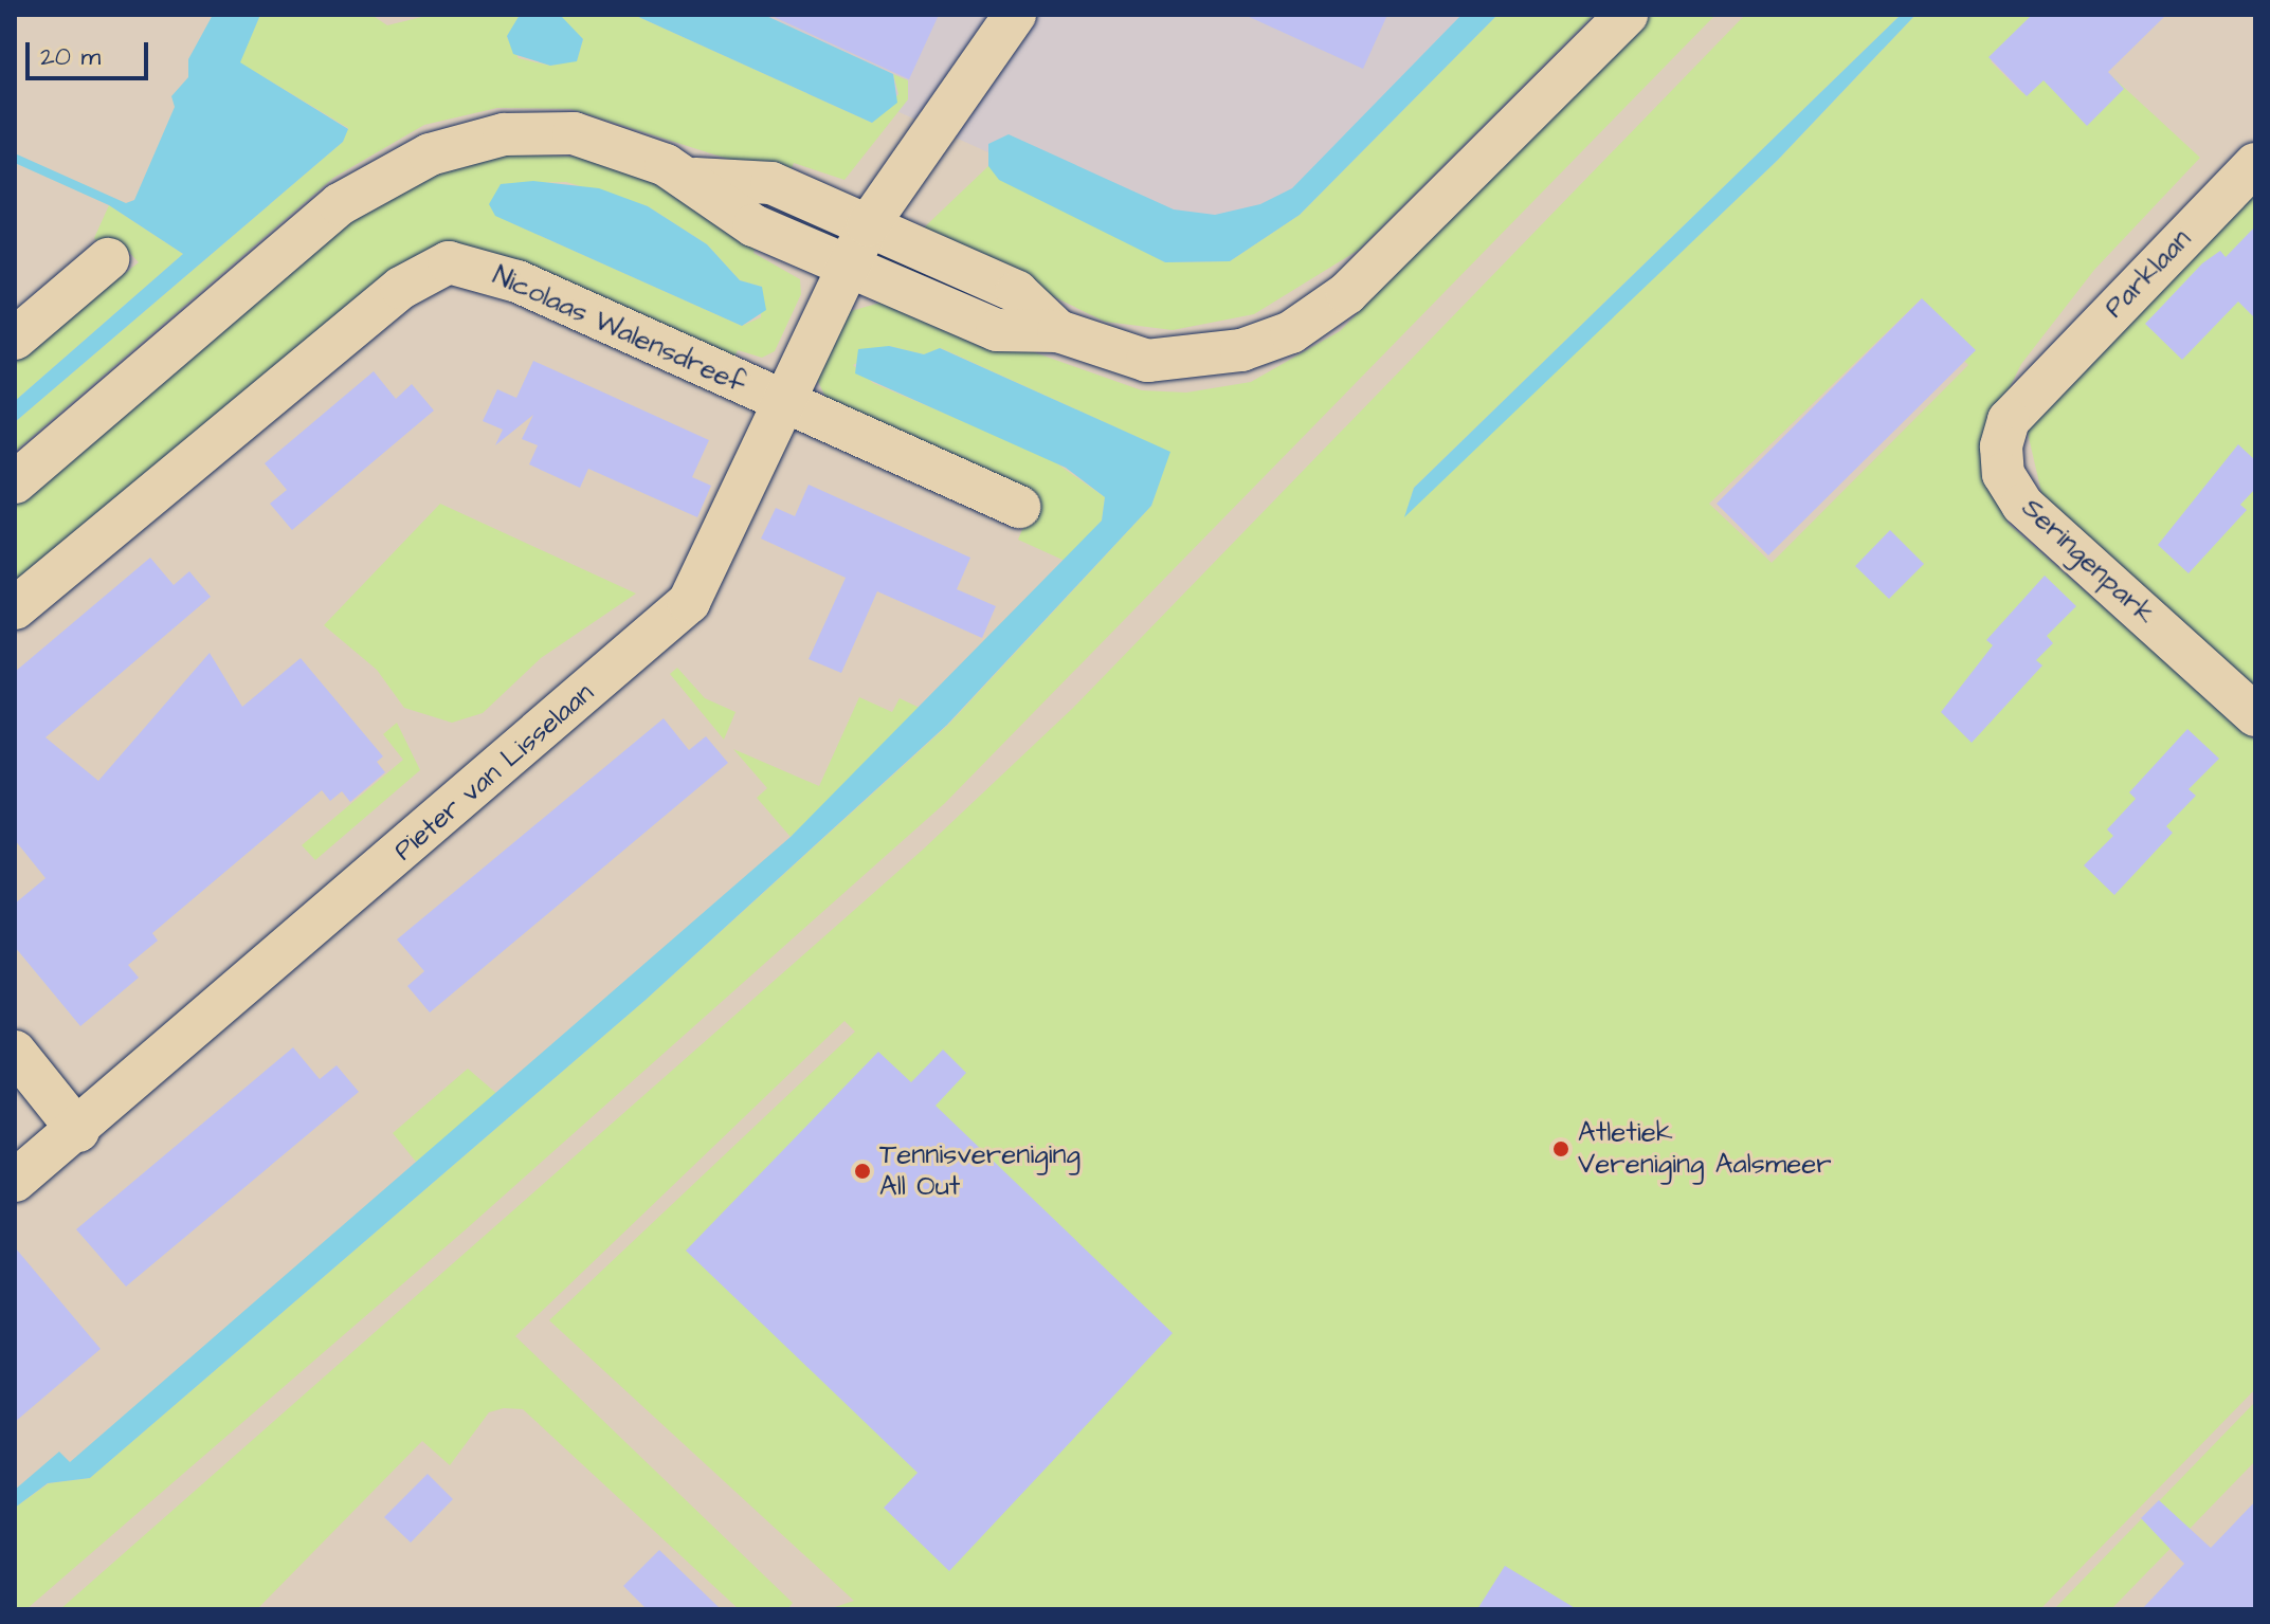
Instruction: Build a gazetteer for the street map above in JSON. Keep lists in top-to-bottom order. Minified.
{"streets":{"street":["Parklaan","Nicolaas Walensdreef","Seringenpark","Pieter van Lisselaan"]},"crossings":[["Parklaan","Seringenpark"],["Nicolaas Walensdreef","Pieter van Lisselaan"]],"places":["Atletiek Vereniging Aalsmeer","Tennisvereniging All Out"],"scale_bar":"20 m"}
